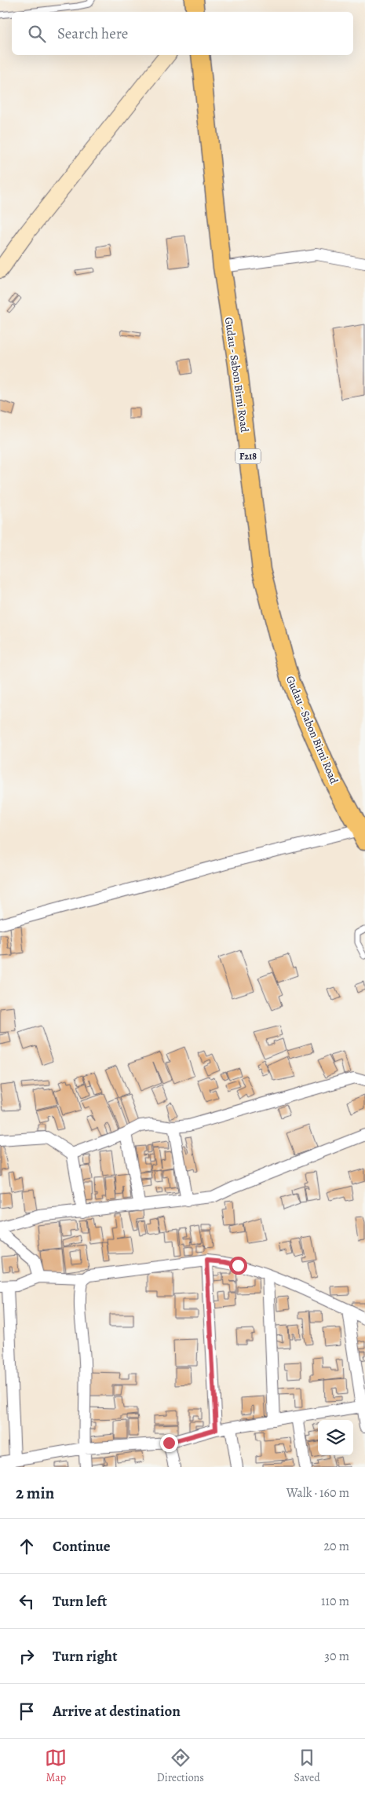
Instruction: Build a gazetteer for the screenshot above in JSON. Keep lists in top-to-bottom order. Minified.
{"streets":{"main road":["Gudau - Sabon Birni Road","F218"]},"page":{"search":"Search here","heading":["2 min","Walk · 160 m"],"list":[["Continue","20 m"],["Turn left","110 m"],["Turn right","30 m"],"Arrive at destination"],"nav":["Map","Directions","Saved"]}}
